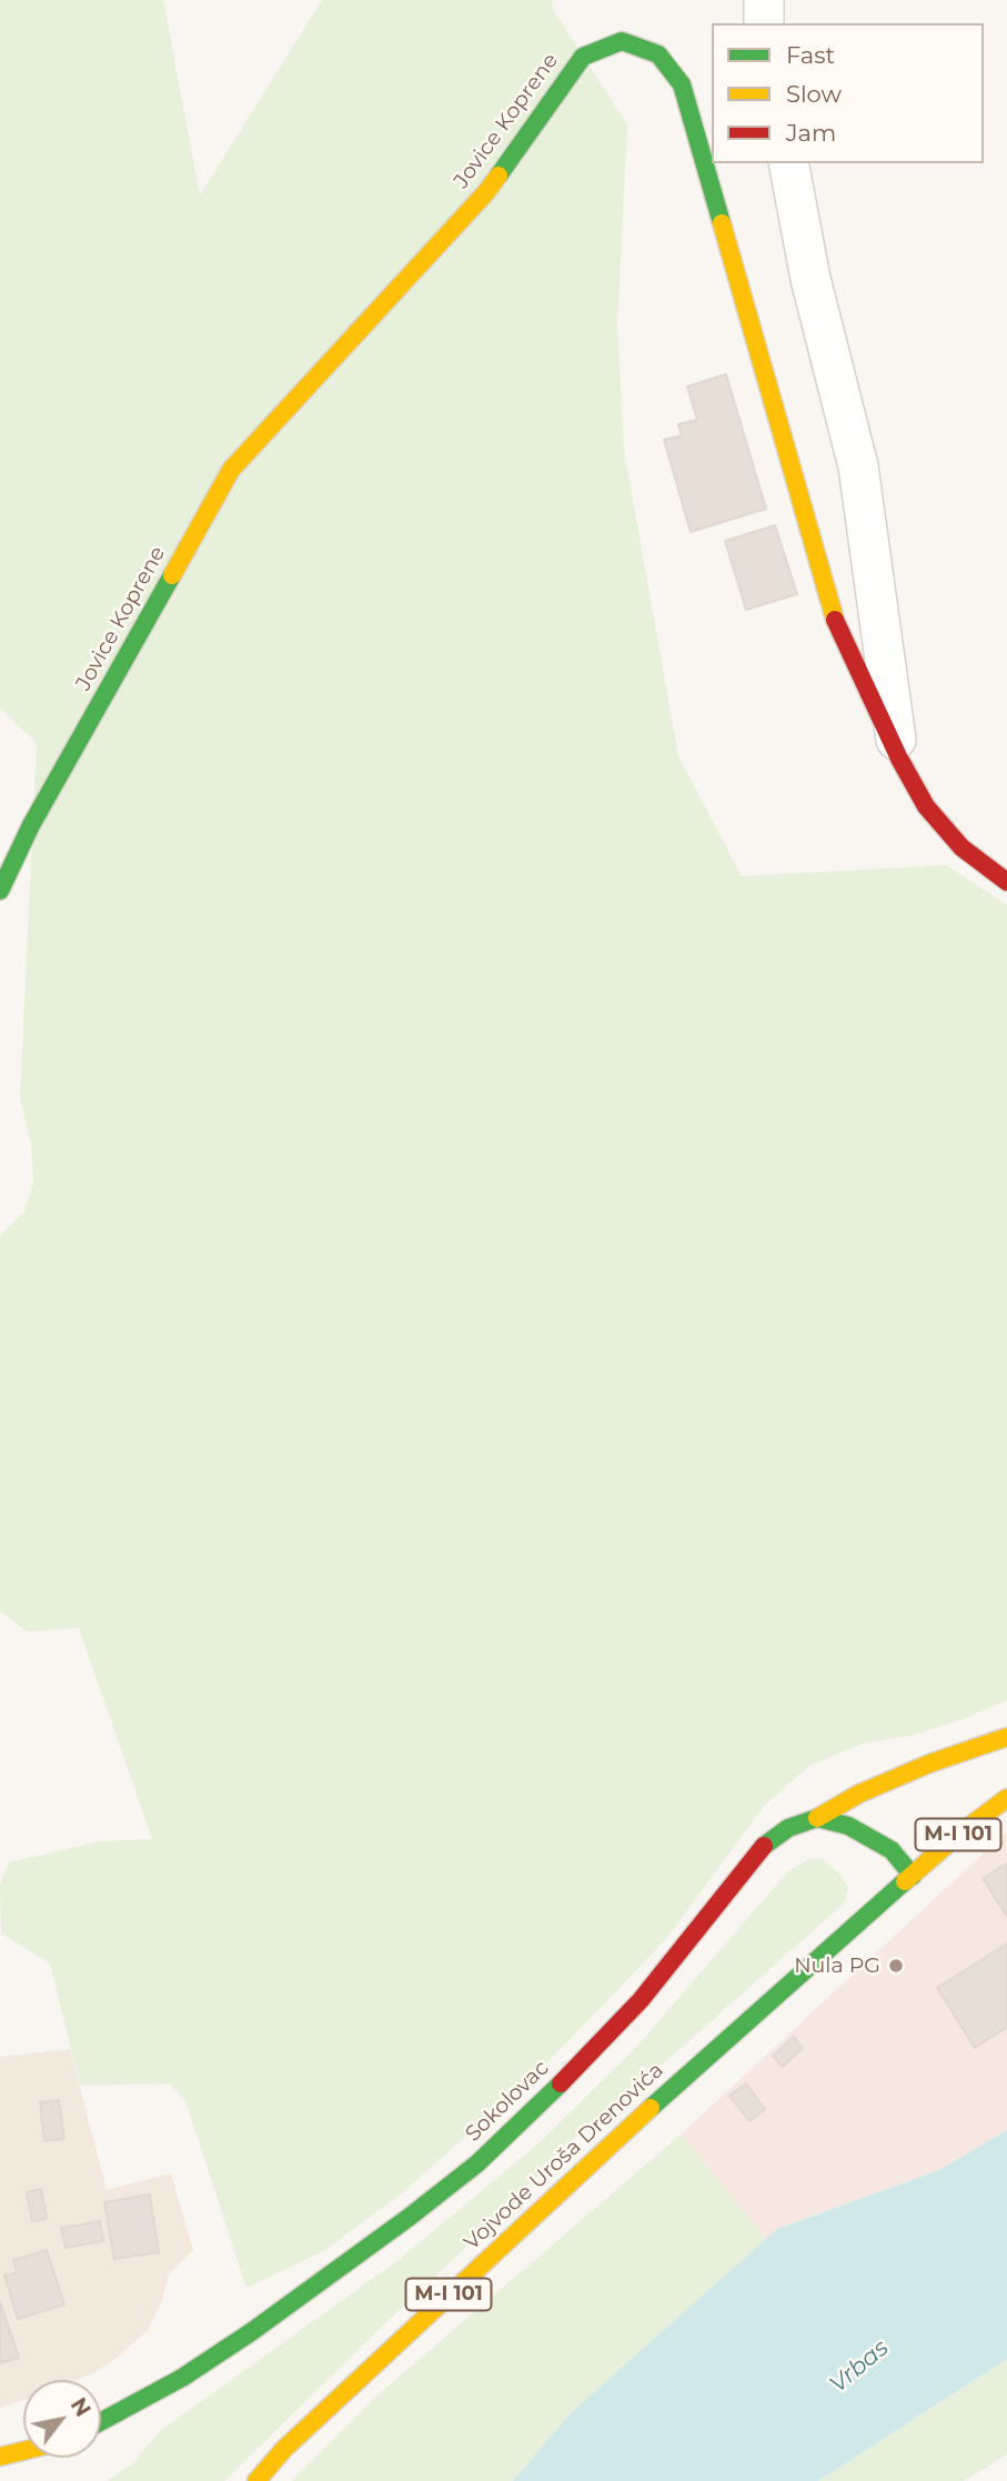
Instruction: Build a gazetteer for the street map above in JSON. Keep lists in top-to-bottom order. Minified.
{"streets":{"main road":["Jovice Koprene","M-I 101","Sokolovac","Vojvode Uroša Drenovića"]},"crossings":[["M-I 101","Vojvode Uroša Drenovića"]],"water":["Vrbas"],"places":["Nula PG"],"legend":["Fast","Slow","Jam"],"north":"top right"}
